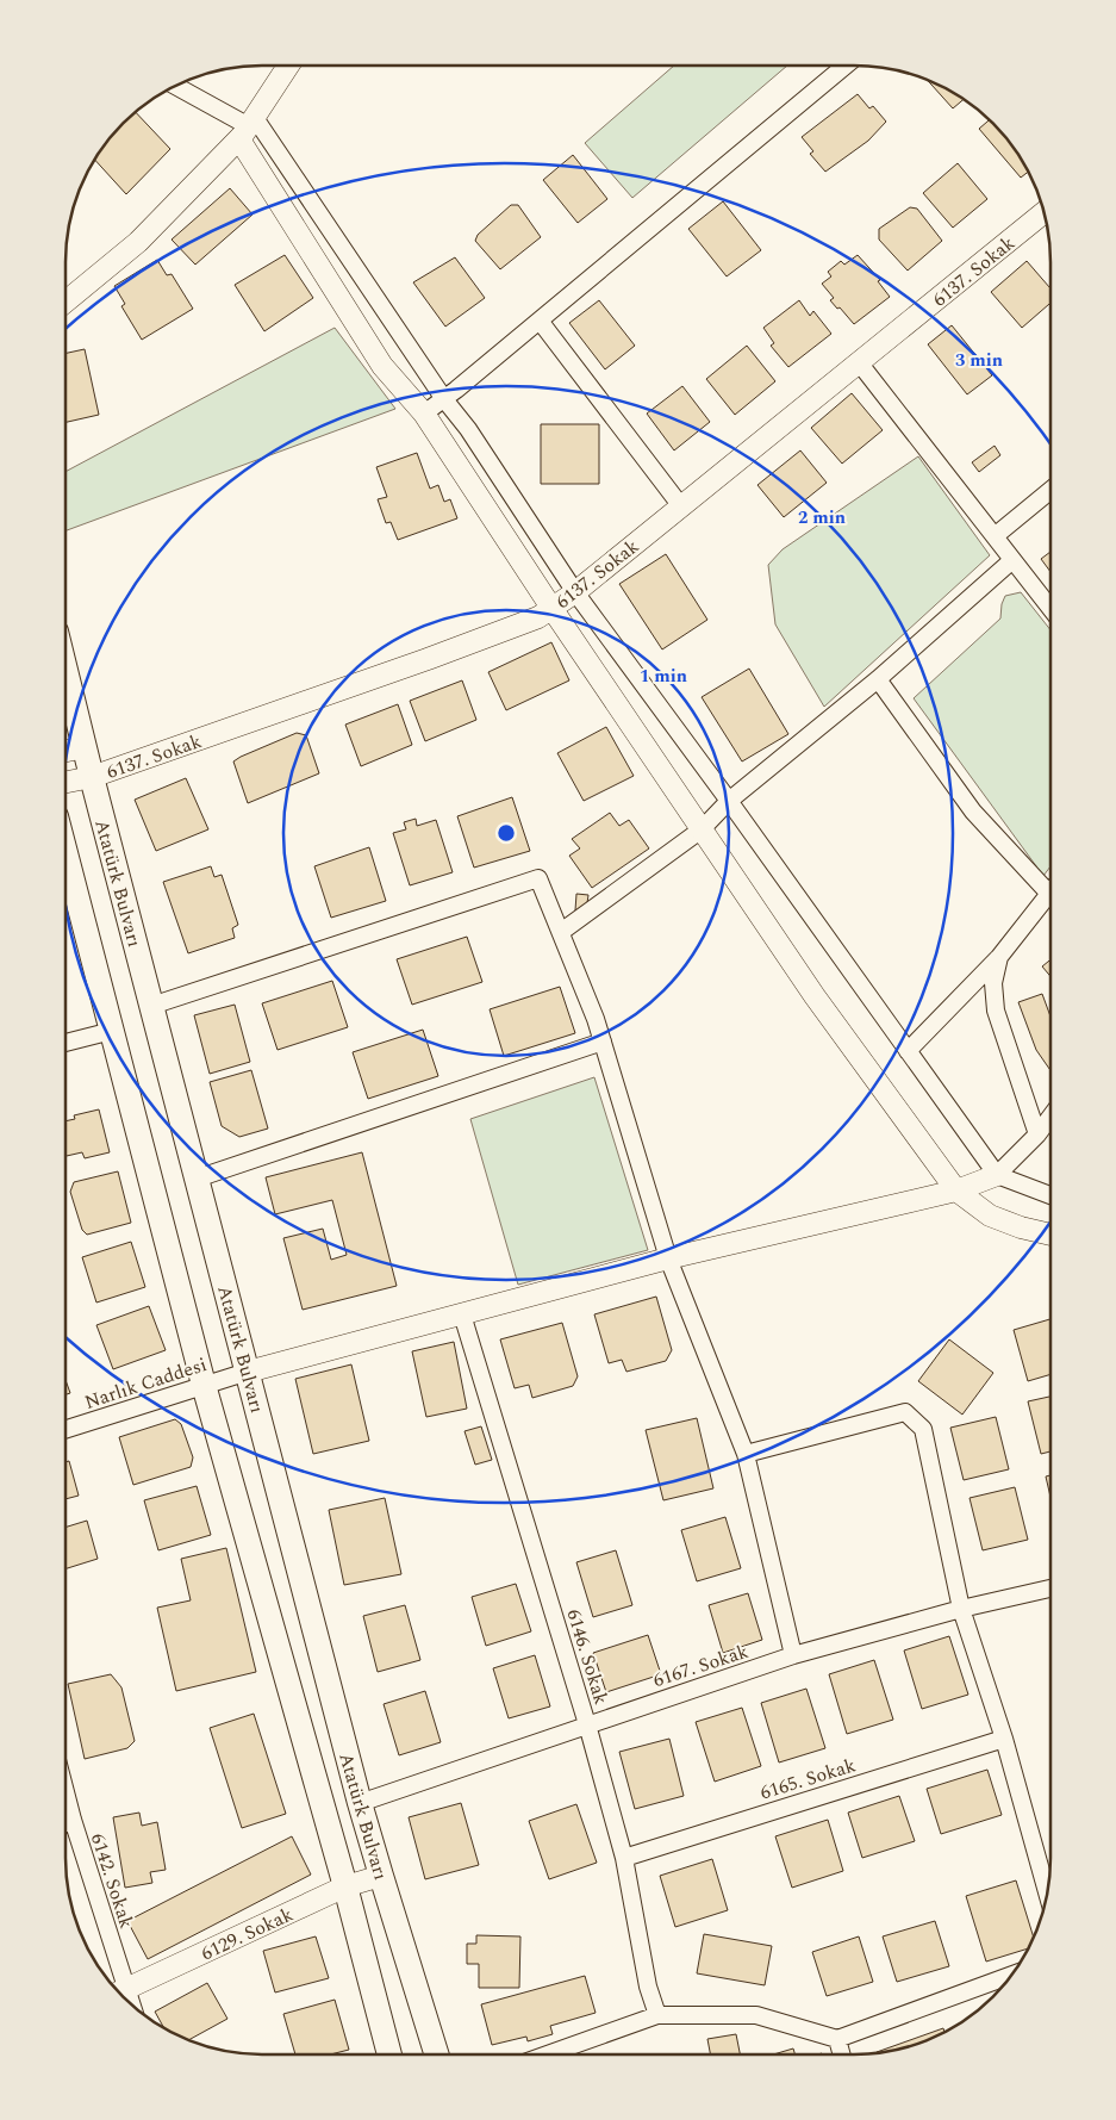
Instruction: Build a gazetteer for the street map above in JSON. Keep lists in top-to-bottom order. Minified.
{"streets":{"main road":["Atatürk Bulvarı"],"street":["6137. Sokak","Narlık Caddesi","6146. Sokak","6167. Sokak","6165. Sokak","6142. Sokak","6129. Sokak"]},"crossings":[["6137. Sokak","Atatürk Bulvarı"],["Atatürk Bulvarı","Narlık Caddesi"],["Atatürk Bulvarı","6167. Sokak"],["Atatürk Bulvarı","6129. Sokak"],["6146. Sokak","6167. Sokak"],["6146. Sokak","6165. Sokak"],["6142. Sokak","6129. Sokak"]],"rings":["3 min","2 min","1 min"]}
